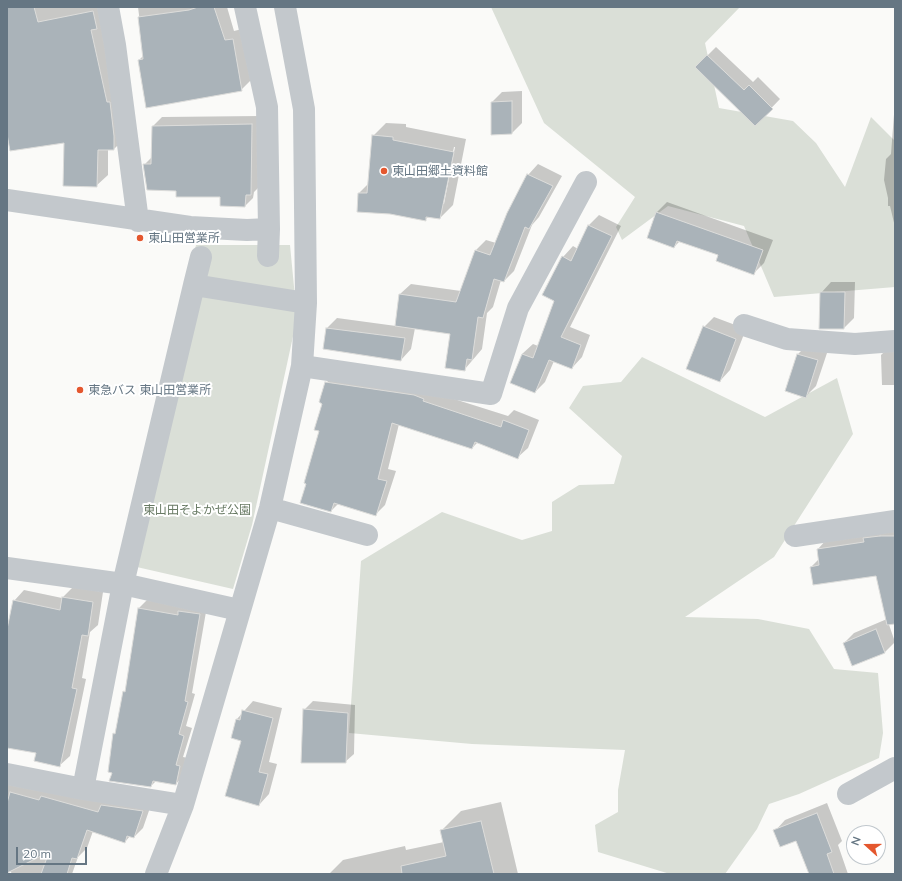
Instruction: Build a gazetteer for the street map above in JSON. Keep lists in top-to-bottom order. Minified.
{"parks":["東山田そよかぜ公園"],"places":["東山田郷土資料館","東山田営業所","東急バス 東山田営業所"],"scale_bar":"20 m","north":"left"}
